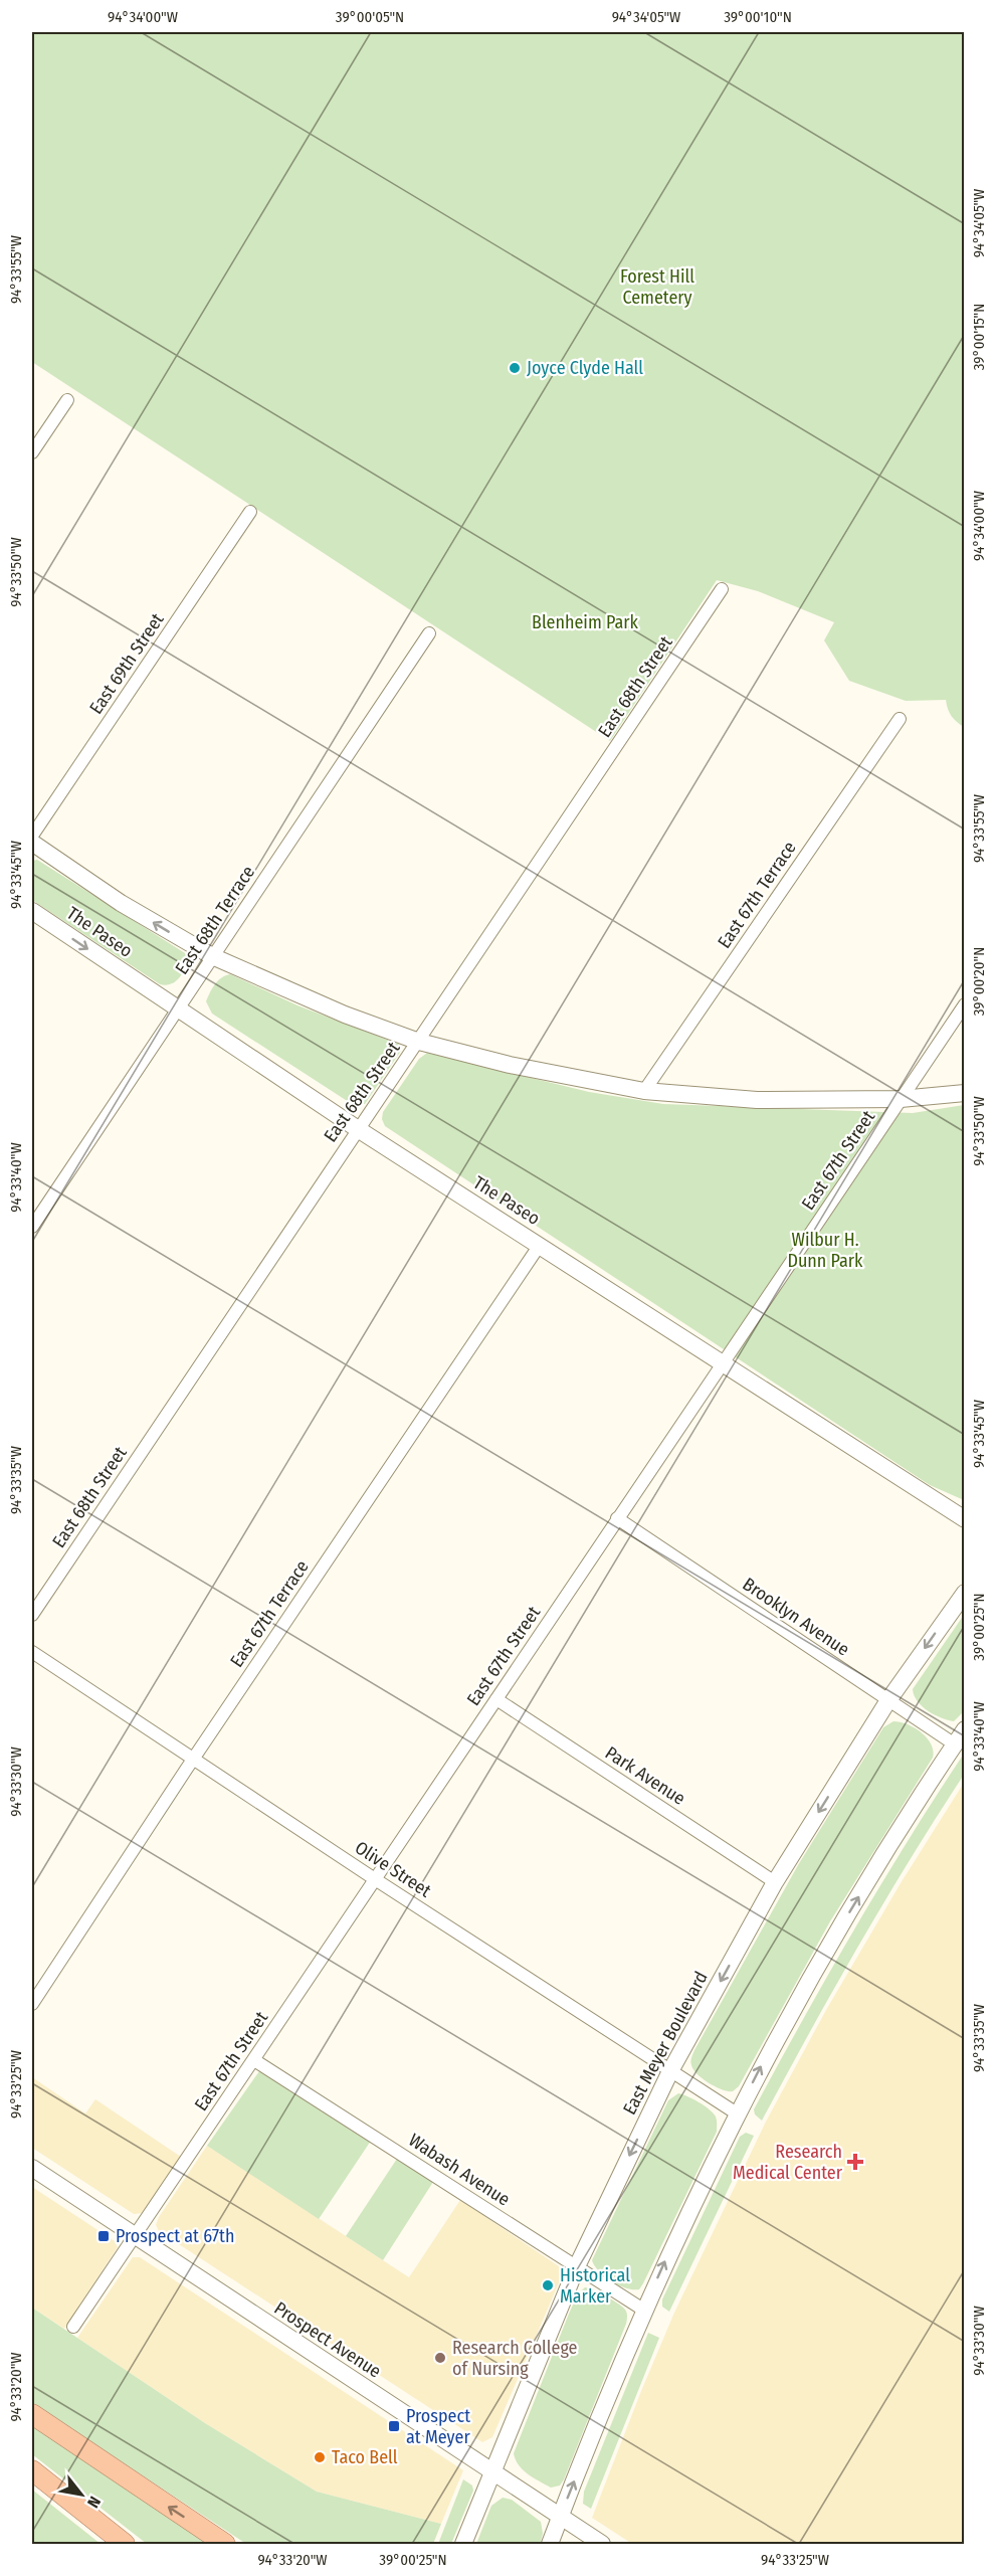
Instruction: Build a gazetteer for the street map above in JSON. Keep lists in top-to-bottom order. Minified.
{"streets":{"main road":["The Paseo","East Meyer Boulevard","Prospect Avenue"],"street":["East 69th Street","East 68th Street","East 67th Terrace","East 68th Terrace","East 67th Street","Brooklyn Avenue","Park Avenue","Olive Street","Wabash Avenue"]},"crossings":[["East 68th Street","The Paseo"],["East 67th Terrace","The Paseo"],["East 67th Terrace","Olive Street"],["East 68th Terrace","The Paseo"],["The Paseo","East 67th Street"],["East 67th Street","Brooklyn Avenue"],["East 67th Street","Park Avenue"],["East 67th Street","Olive Street"],["East 67th Street","Wabash Avenue"],["East 67th Street","Prospect Avenue"],["Brooklyn Avenue","East Meyer Boulevard"],["Park Avenue","East Meyer Boulevard"],["Olive Street","East Meyer Boulevard"],["East Meyer Boulevard","Wabash Avenue"],["East Meyer Boulevard","Prospect Avenue"]],"parks":["Forest Hill Cemetery","Blenheim Park","Wilbur H. Dunn Park"],"places":{"other":["Joyce Clyde Hall","Historical Marker","Research College of Nursing","Taco Bell"],"health":["Research Medical Center"],"transit":["Prospect at 67th","Prospect at Meyer"]},"north":"bottom right","coordinates":["94°34'00\"W","39°00'05\"N","94°34'05\"W","39°00'10\"N","94°33'55\"W","39°00'15\"N","94°33'50\"W","94°33'45\"W","39°00'20\"N","94°33'40\"W","94°33'35\"W","39°00'25\"N","94°33'30\"W","94°33'25\"W","94°33'20\"W"]}
